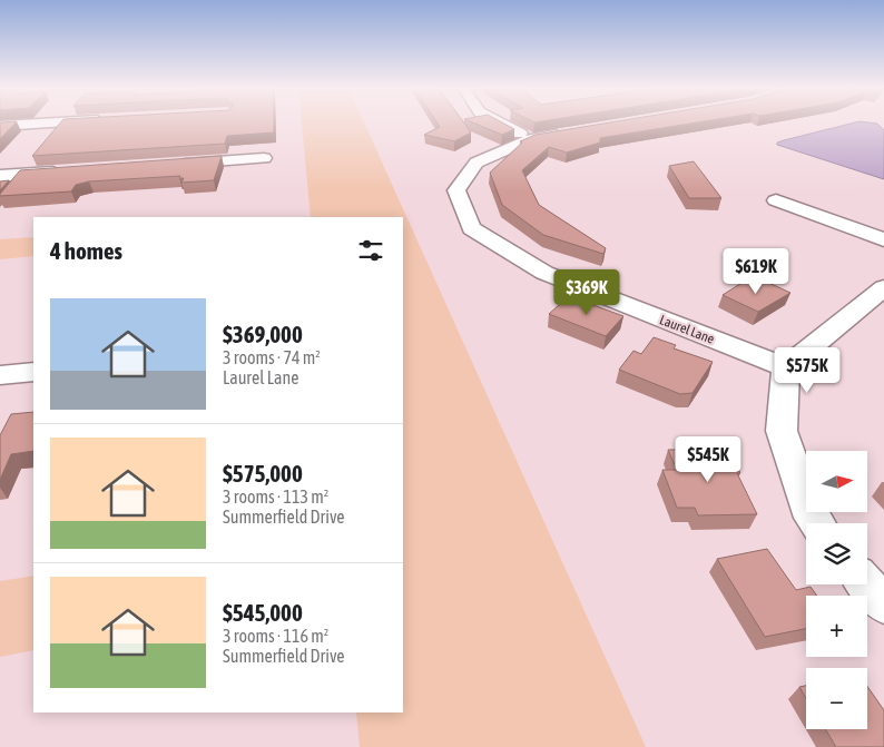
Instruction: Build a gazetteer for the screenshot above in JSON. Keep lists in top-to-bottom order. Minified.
{"streets":{"street":["Laurel Lane"]},"north":"right","page":{"heading":"4 homes","price":["$619K","$369K","$575K","$545K"],"list":[{"name":"$369,000","note":"3 rooms · 74 m² · Laurel Lane"},{"name":"$575,000","note":"3 rooms · 113 m² · Summerfield Drive"},{"name":"$545,000","note":"3 rooms · 116 m² · Summerfield Drive"}],"map_buttons":["+","−"]}}
